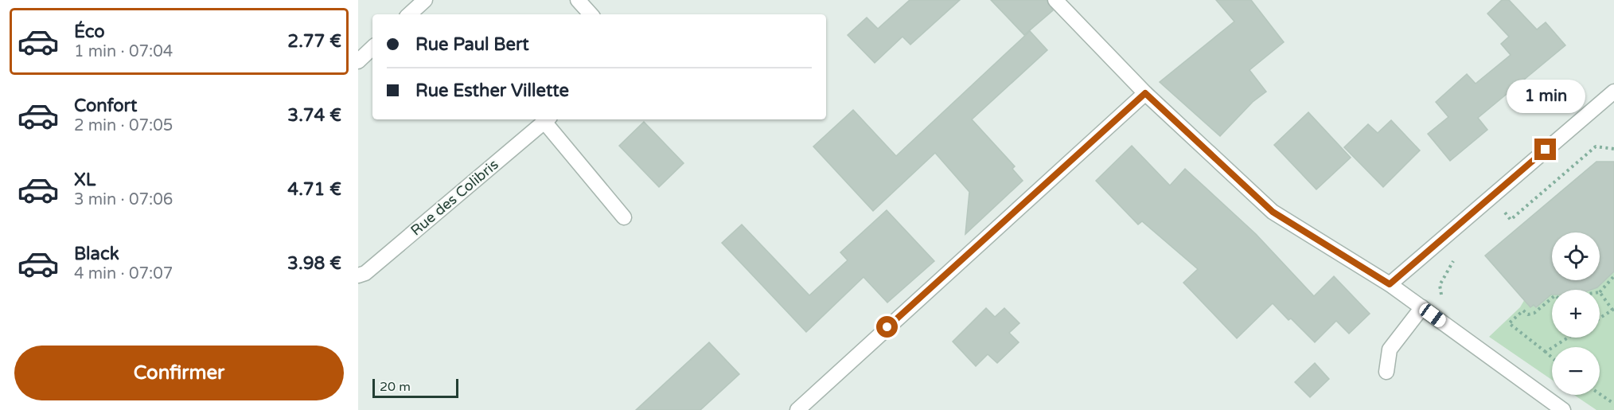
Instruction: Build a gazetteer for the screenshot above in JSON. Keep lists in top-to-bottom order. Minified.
{"streets":{"street":["Rue des Colibris"]},"scale_bar":"20 m","page":{"list":[{"name":"Éco","note":"1 min · 07:04","value":"2.77 €"},{"name":"Confort","note":"2 min · 07:05","value":"3.74 €"},{"name":"XL","note":"3 min · 07:06","value":"4.71 €"},{"name":"Black","note":"4 min · 07:07","value":"3.98 €"}],"banner":["Rue Paul Bert","Rue Esther Villette"],"bubble":"1 min","map_buttons":["+","−"],"buttons":"Confirmer","scale":"20 m"}}
